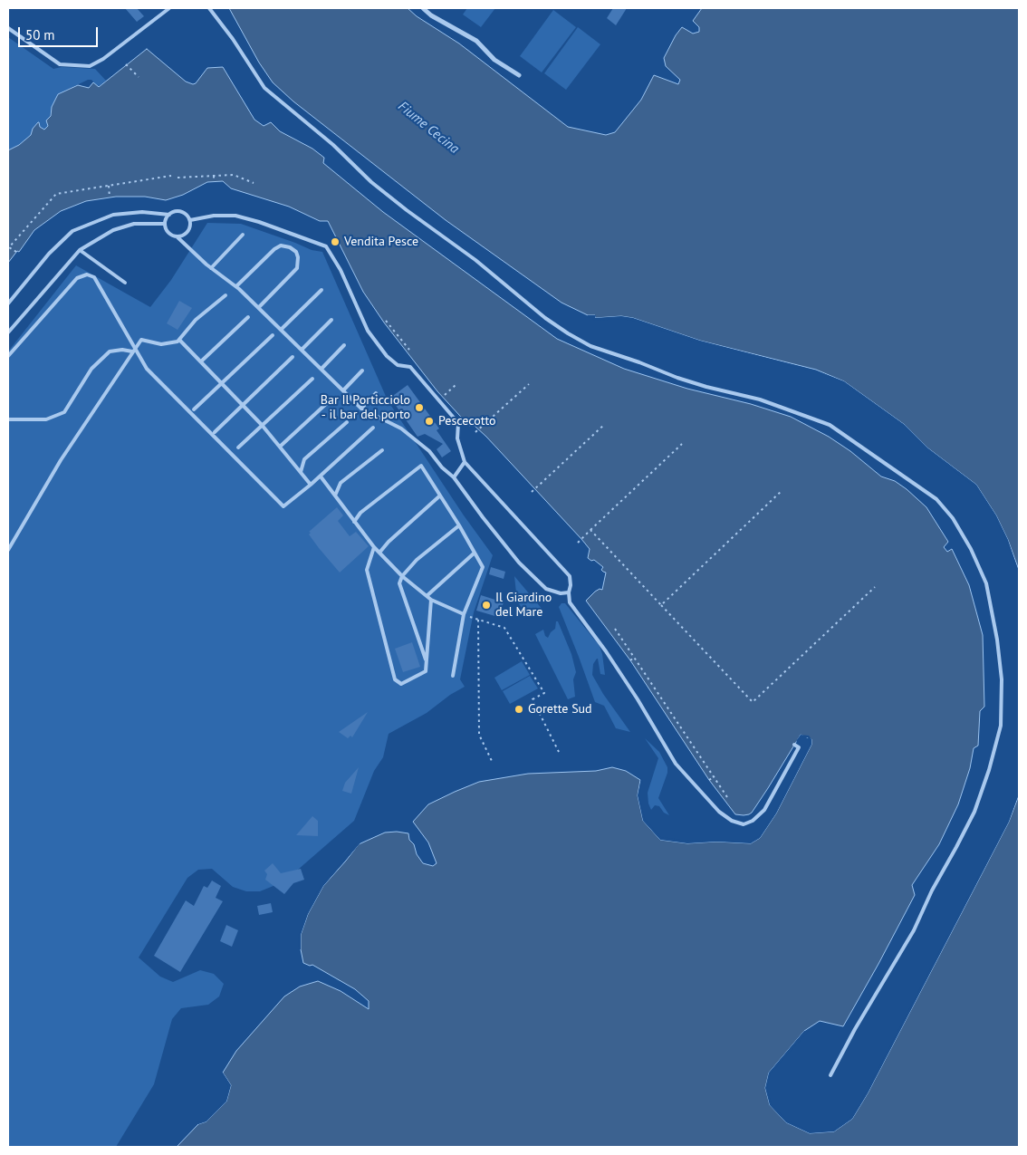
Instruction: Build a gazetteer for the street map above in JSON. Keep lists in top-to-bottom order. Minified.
{"water":["Fiume Cecina"],"places":["Vendita Pesce","Bar Il Porticciolo - il bar del porto","Pescecotto","Il Giardino del Mare","Gorette Sud"],"scale_bar":"50 m"}
